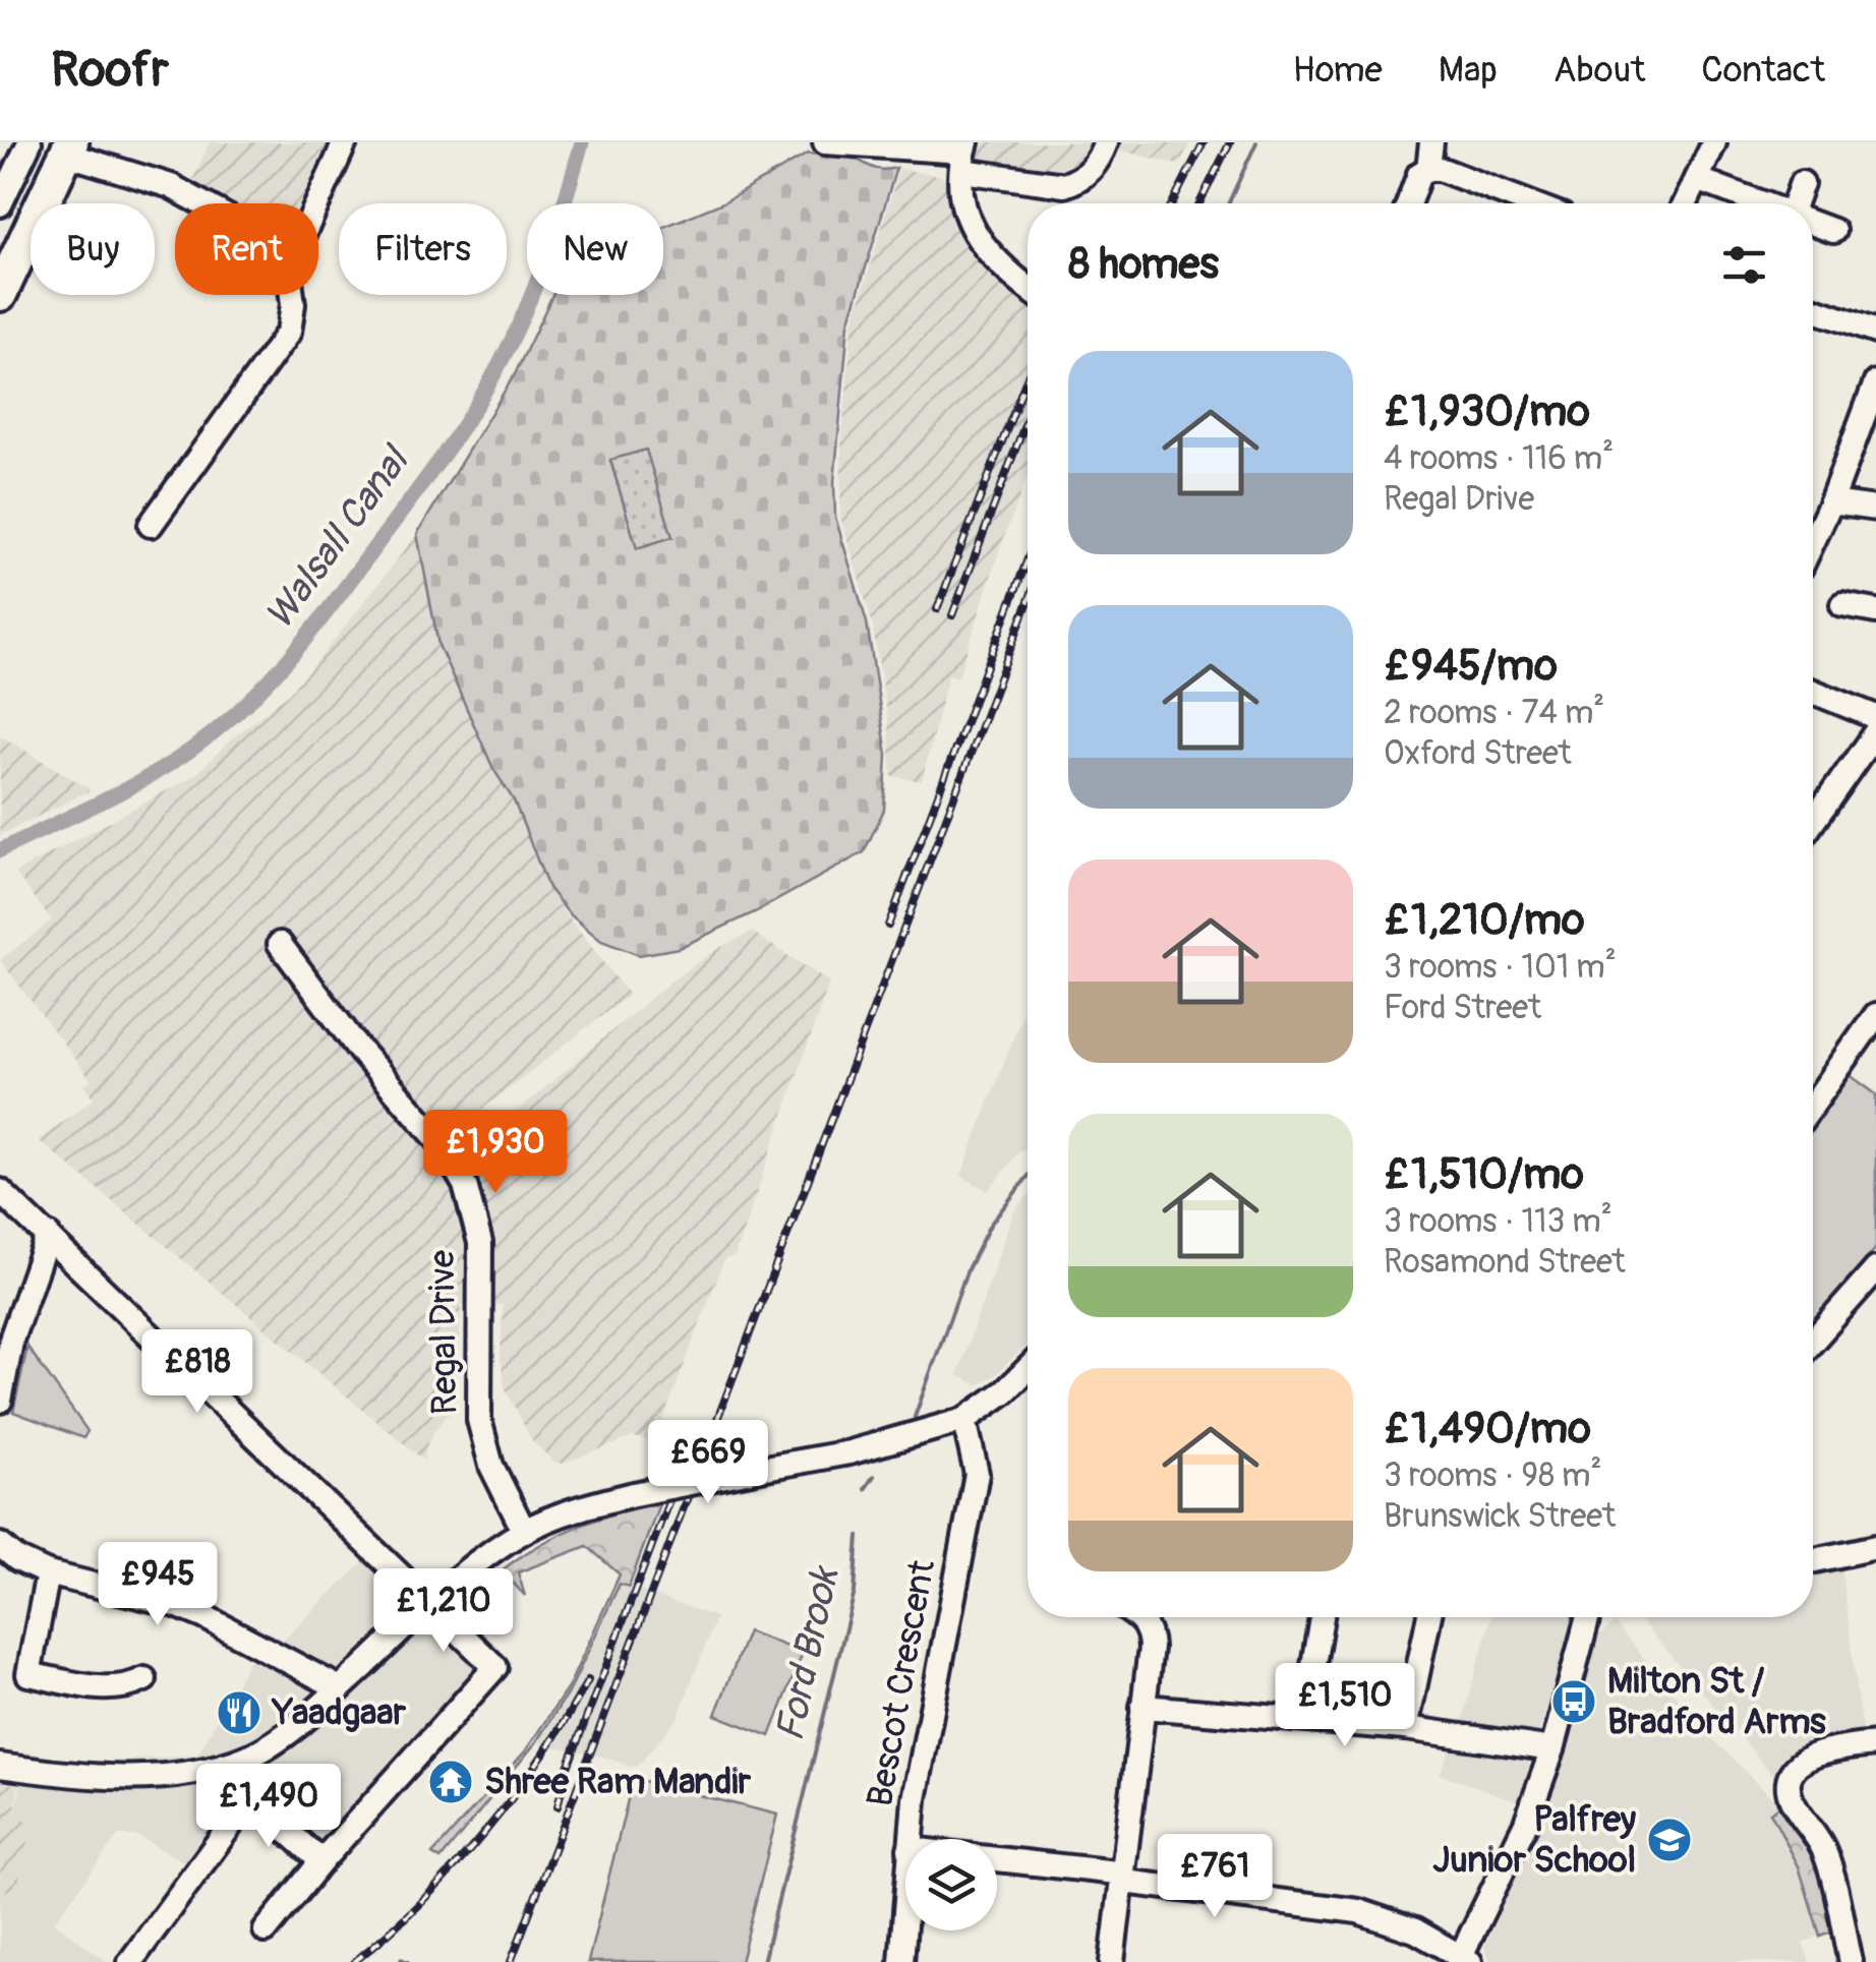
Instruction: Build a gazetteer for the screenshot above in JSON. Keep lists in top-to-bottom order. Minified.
{"streets":{"street":["Regal Drive","Bescot Crescent"]},"water":["Walsall Canal","Ford Brook"],"places":{"bus stop":["Milton St / Bradford Arms"],"restaurant":["Yaadgaar"],"temple":["Shree Ram Mandir"],"school or university":["Palfrey Junior School"]},"page":{"header":"Roofr","nav":["Home","Map","About","Contact"],"chip":["Buy","Rent","Filters","New"],"heading":"8 homes","list":[{"name":"£1,930/mo","note":"4 rooms · 116 m² · Regal Drive"},{"name":"£945/mo","note":"2 rooms · 74 m² · Oxford Street"},{"name":"£1,210/mo","note":"3 rooms · 101 m² · Ford Street"},{"name":"£1,510/mo","note":"3 rooms · 113 m² · Rosamond Street"},{"name":"£1,490/mo","note":"3 rooms · 98 m² · Brunswick Street"}],"price":["£1,930","£818","£669","£945","£1,210","£1,510","£1,490","£761"]}}
